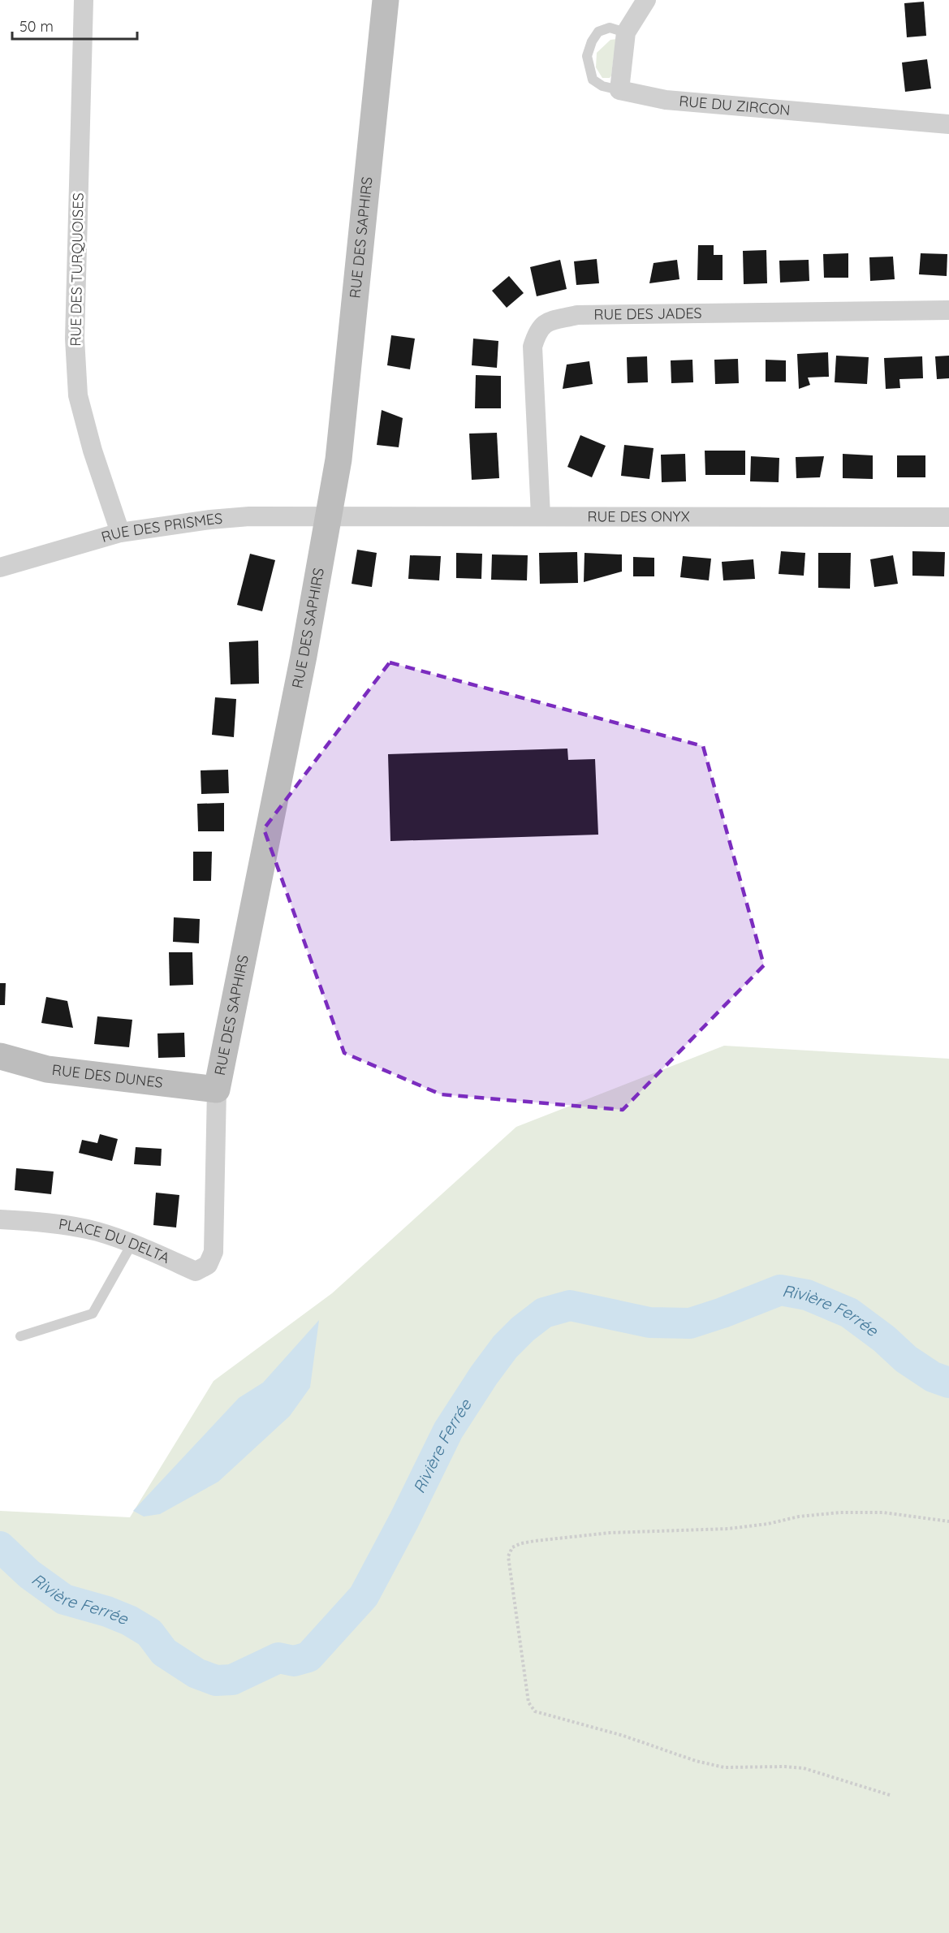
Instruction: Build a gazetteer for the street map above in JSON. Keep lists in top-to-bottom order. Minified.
{"streets":{"street":["RUE DU ZIRCON","RUE DES SAPHIRS","RUE DES TURQUOISES","RUE DES JADES","RUE DES ONYX","RUE DES PRISMES","RUE DES DUNES","PLACE DU DELTA"]},"crossings":[["RUE DES SAPHIRS","RUE DES ONYX"],["RUE DES SAPHIRS","RUE DES PRISMES"],["RUE DES SAPHIRS","RUE DES DUNES"],["RUE DES SAPHIRS","PLACE DU DELTA"],["RUE DES TURQUOISES","RUE DES PRISMES"],["RUE DES JADES","RUE DES ONYX"],["RUE DES ONYX","RUE DES PRISMES"]],"water":["Rivière Ferrée"],"scale_bar":"50 m"}
